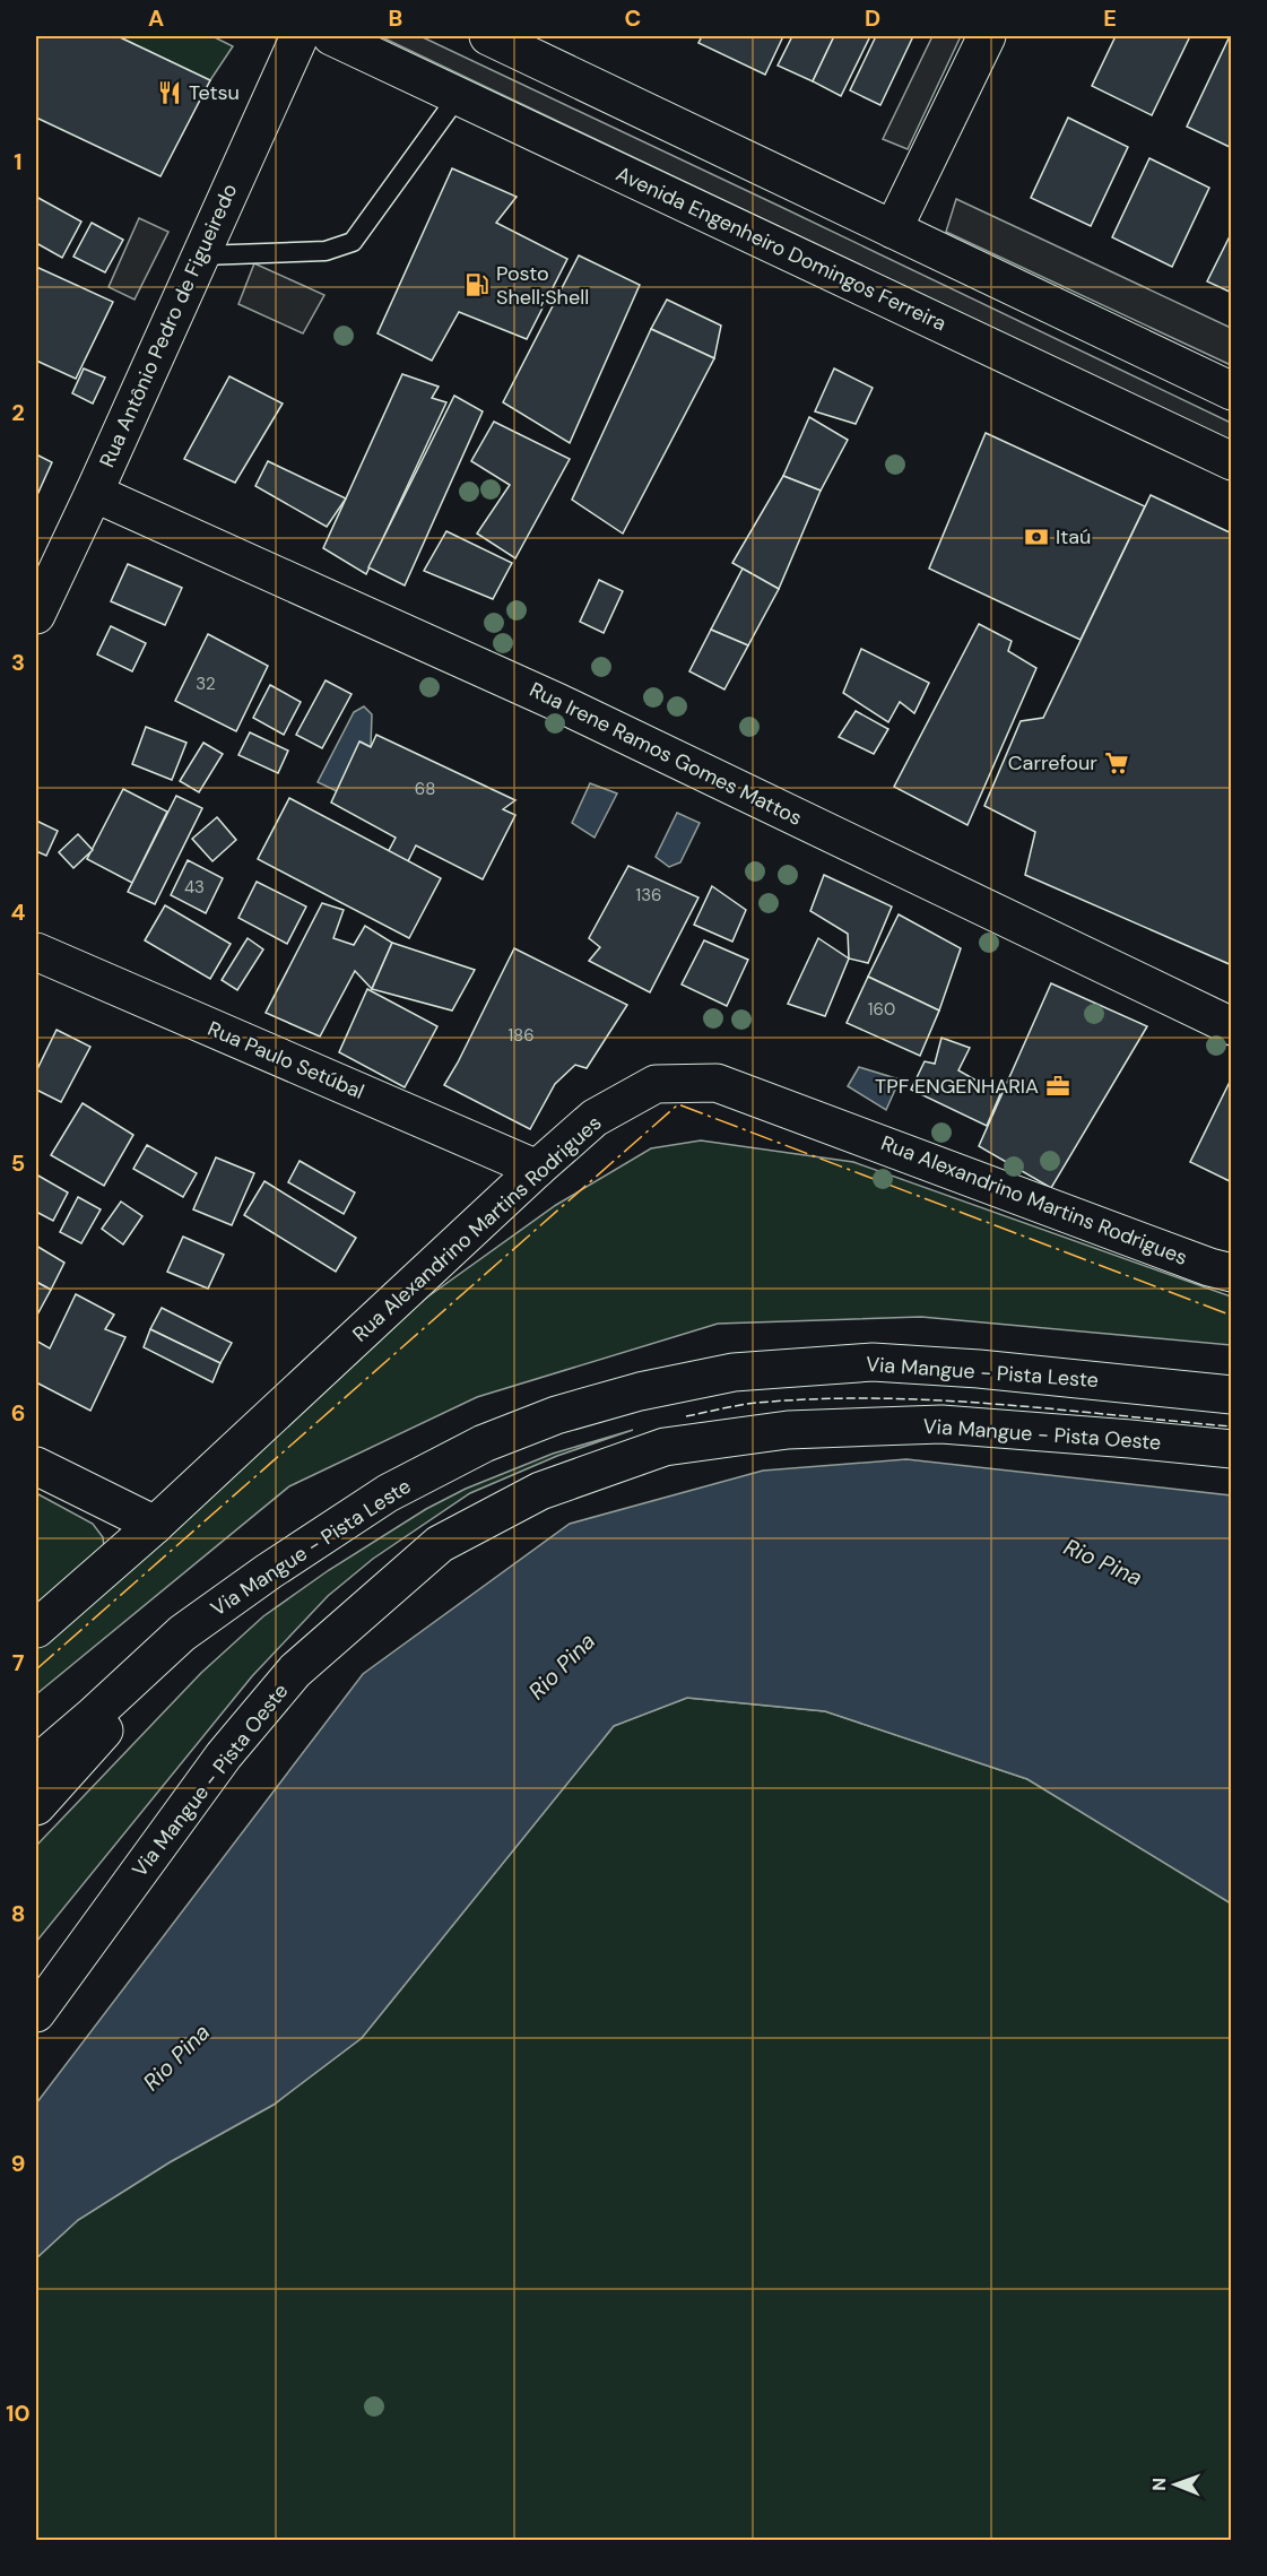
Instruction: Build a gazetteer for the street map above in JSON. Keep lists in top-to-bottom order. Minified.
{"streets":{"main road":["Avenida Engenheiro Domingos Ferreira","Rua Antônio Pedro de Figueiredo","Rua Irene Ramos Gomes Mattos","Rua Paulo Setúbal","Rua Alexandrino Martins Rodrigues","Via Mangue - Pista Leste","Via Mangue - Pista Oeste"]},"crossings":[["Rua Antônio Pedro de Figueiredo","Rua Irene Ramos Gomes Mattos"],["Rua Paulo Setúbal","Rua Alexandrino Martins Rodrigues"]],"water":["Rio Pina"],"places":{"restaurant":["Tetsu"],"fuel station":["Posto Shell;Shell"],"bank":["Itaú"],"supermarket":["Carrefour"],"office":["TPF ENGENHARIA"]},"house_numbers":["32","68","43","136","160","186"],"north":"left","grid":{"columns":["A","B","C","D","E"],"rows":["1","2","3","4","5","6","7","8","9","10"]}}
